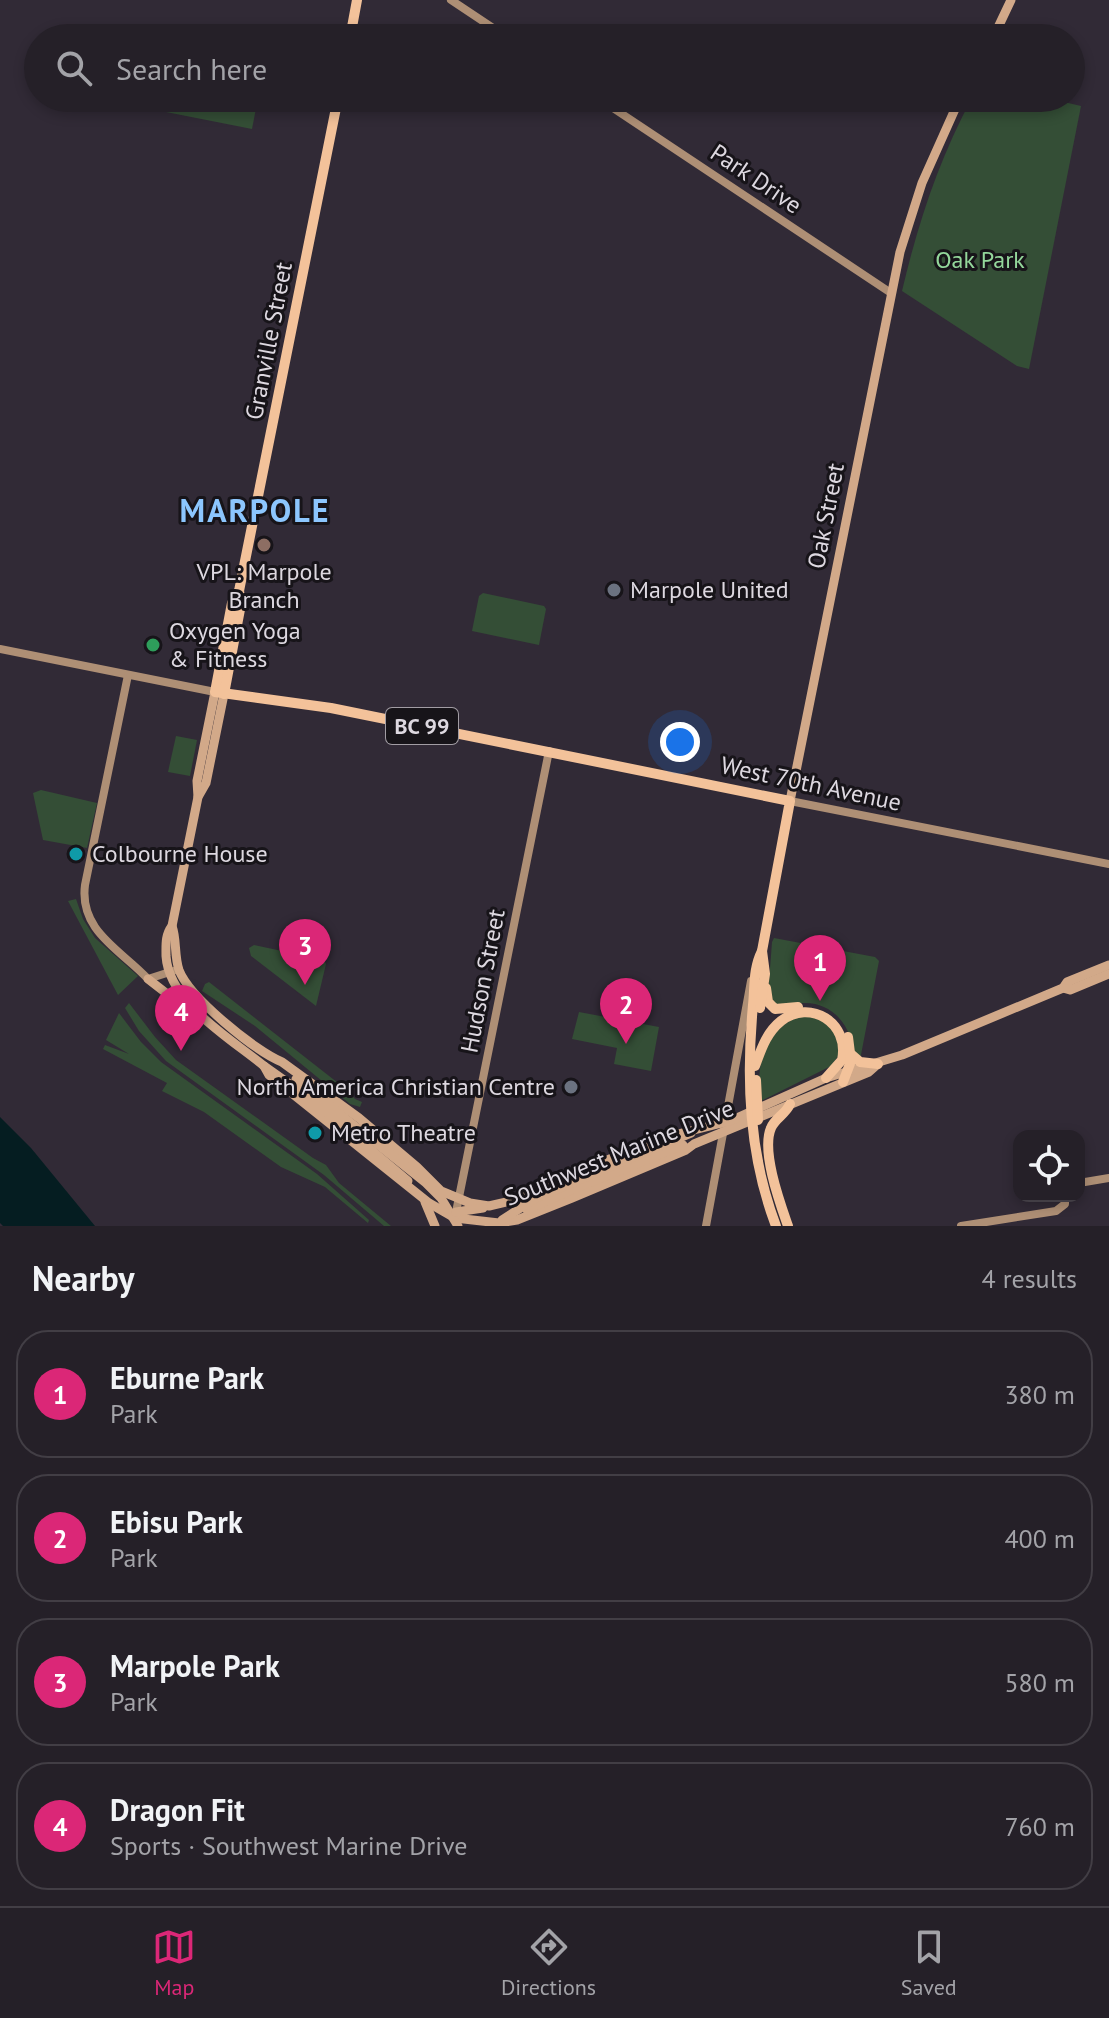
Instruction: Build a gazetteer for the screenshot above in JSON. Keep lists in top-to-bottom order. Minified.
{"streets":{"highway":["Granville Street","Oak Street","BC 99","West 70th Avenue"],"main road":["Southwest Marine Drive"],"street":["Park Drive","Hudson Street"]},"crossings":[["Park Drive","Oak Street"],["Granville Street","West 70th Avenue"],["Granville Street","Southwest Marine Drive"],["Oak Street","West 70th Avenue"],["Oak Street","Southwest Marine Drive"],["West 70th Avenue","Hudson Street"],["Hudson Street","Southwest Marine Drive"]],"districts":["MARPOLE"],"parks":["Oak Park"],"places":["VPL: Marpole Branch","Marpole United","Oxygen Yoga & Fitness","Colbourne House","North America Christian Centre","Metro Theatre"],"page":{"search":"Search here","pins":["3","1","2","4"],"heading":["Nearby","4 results"],"list":[{"mark":"1","name":"Eburne Park","note":"Park","value":"380 m"},{"mark":"2","name":"Ebisu Park","note":"Park","value":"400 m"},{"mark":"3","name":"Marpole Park","note":"Park","value":"580 m"},{"mark":"4","name":"Dragon Fit","note":"Sports · Southwest Marine Drive","value":"760 m"}],"nav":["Map","Directions","Saved"]}}
